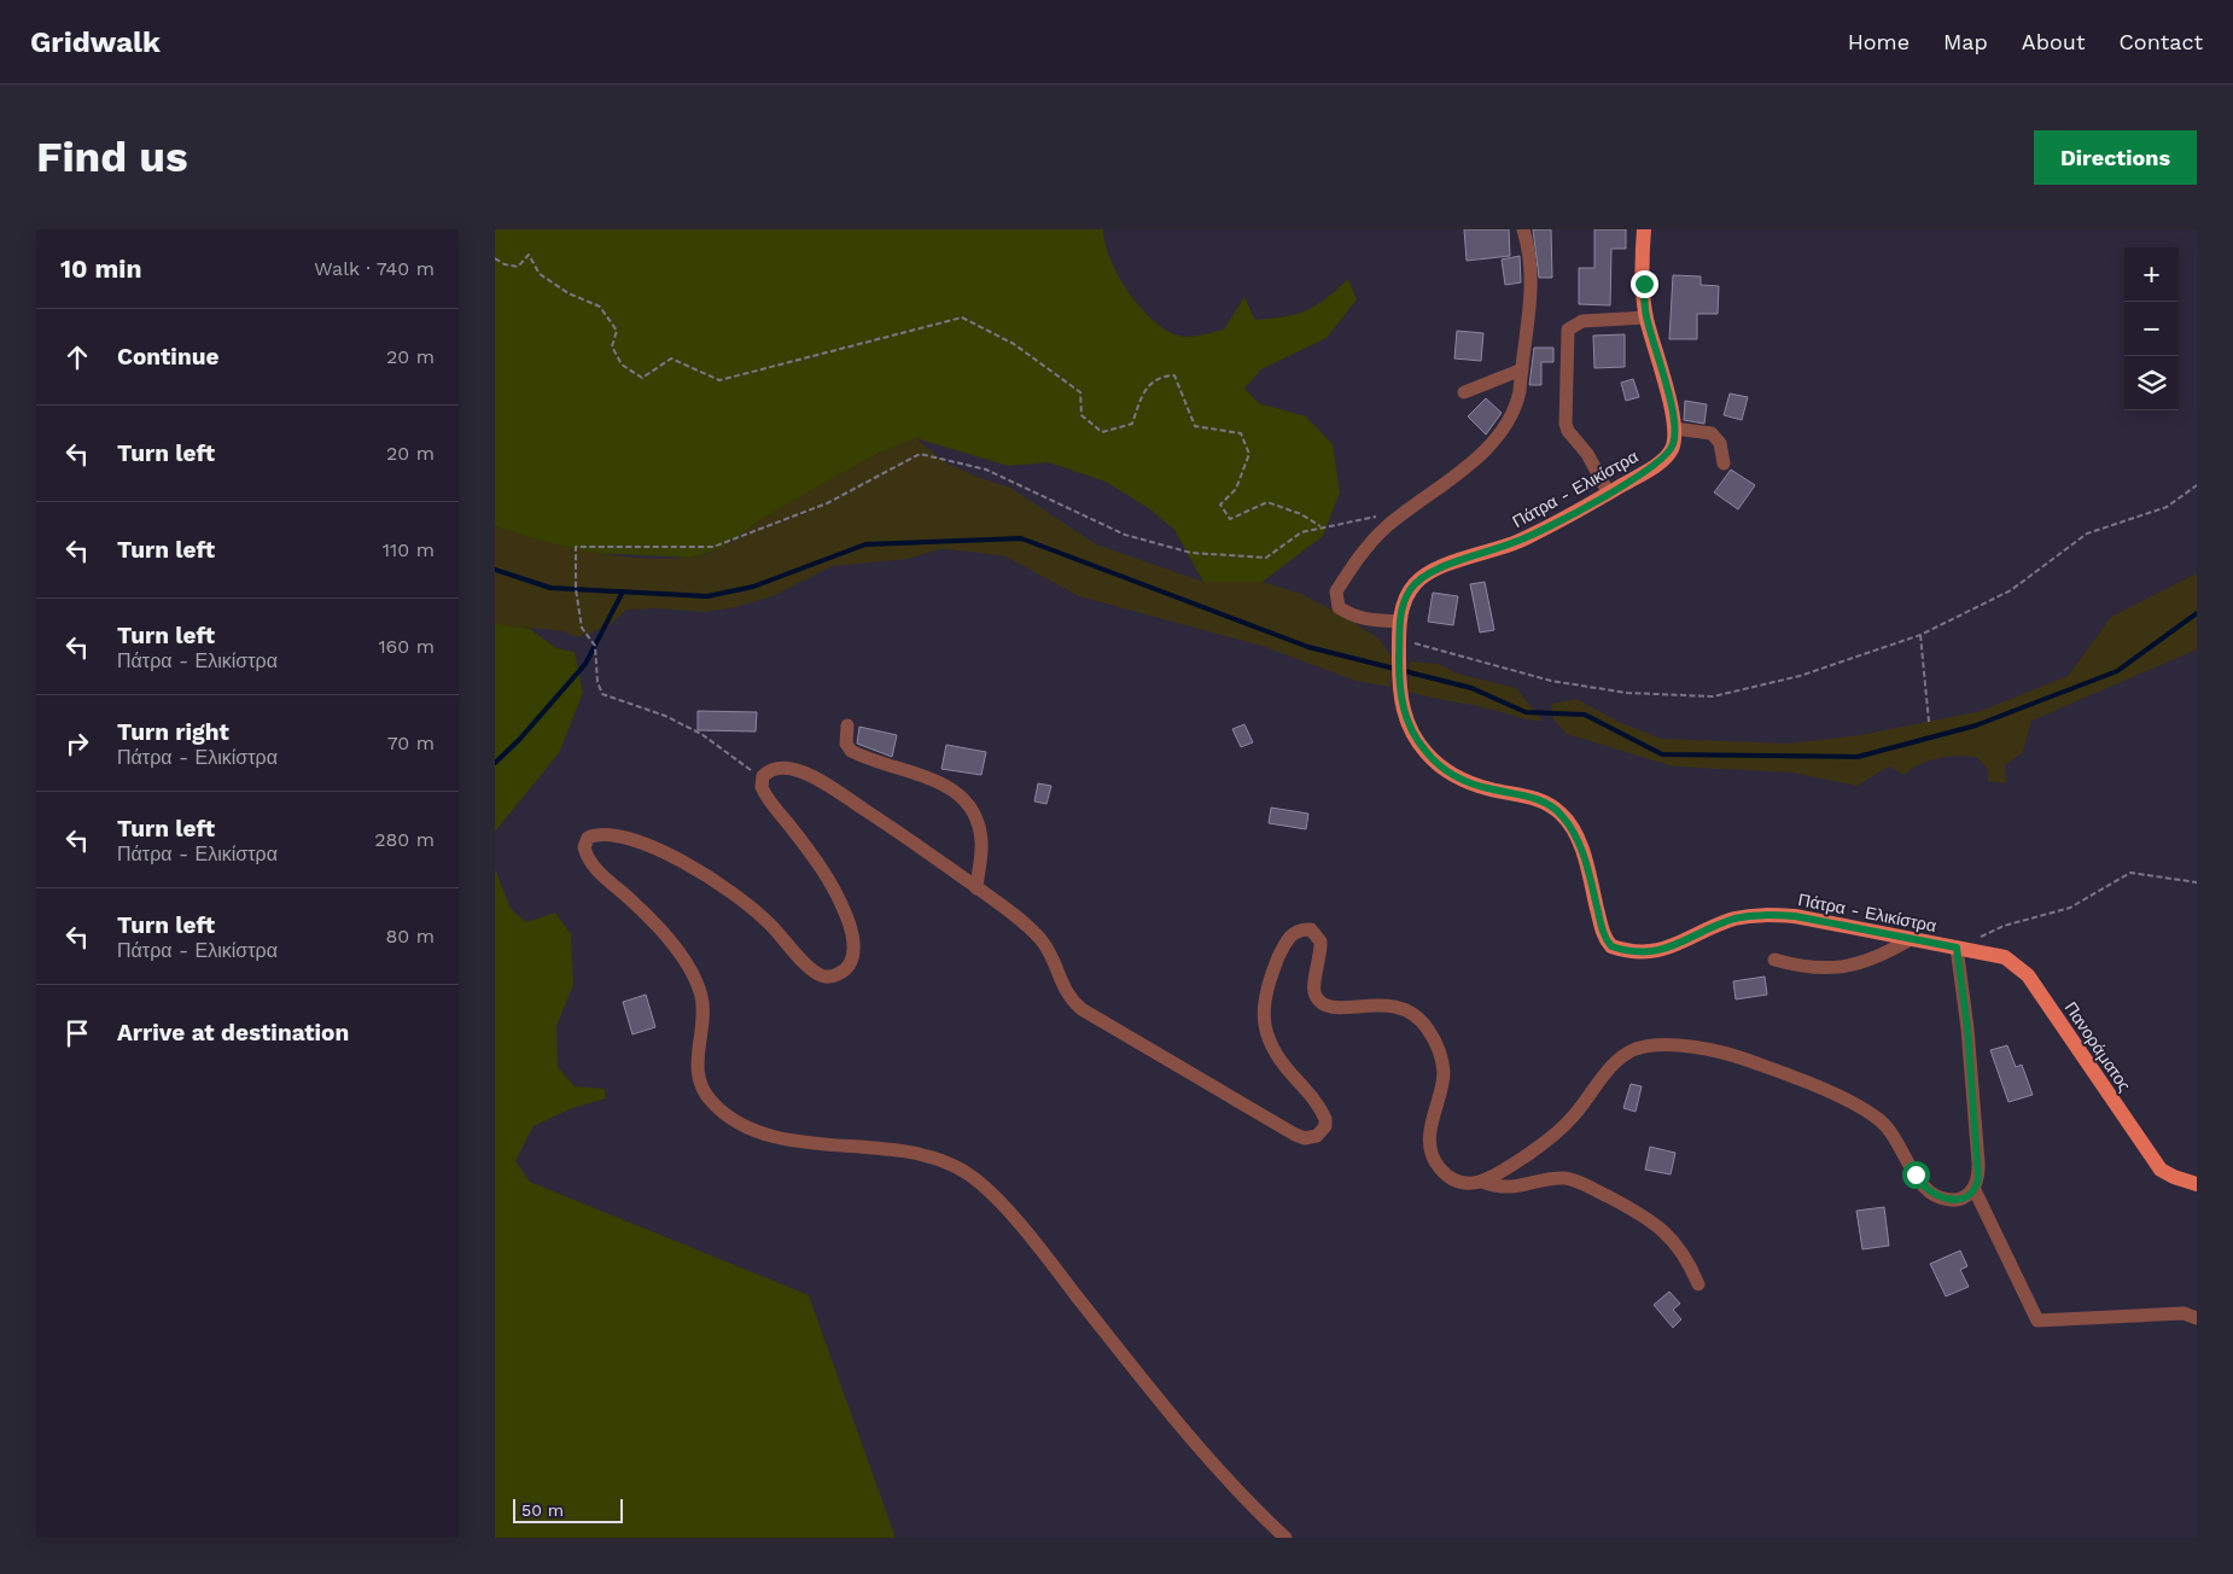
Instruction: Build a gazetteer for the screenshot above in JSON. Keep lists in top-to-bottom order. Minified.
{"streets":{"main road":["Πάτρα - Ελικίστρα","Πανοράματος"]},"crossings":[["Πάτρα - Ελικίστρα","Πανοράματος"]],"scale_bar":"50 m","page":{"header":"Gridwalk","nav":["Home","Map","About","Contact"],"buttons":"Directions","title":"Find us","heading":["10 min","Walk · 740 m"],"map_buttons":["+","−"],"list":[["Continue","20 m"],["Turn left","20 m"],["Turn left","110 m"],["Turn left","Πάτρα - Ελικίστρα","160 m"],["Turn right","Πάτρα - Ελικίστρα","70 m"],["Turn left","Πάτρα - Ελικίστρα","280 m"],["Turn left","Πάτρα - Ελικίστρα","80 m"],"Arrive at destination"],"scale":"50 m"}}
